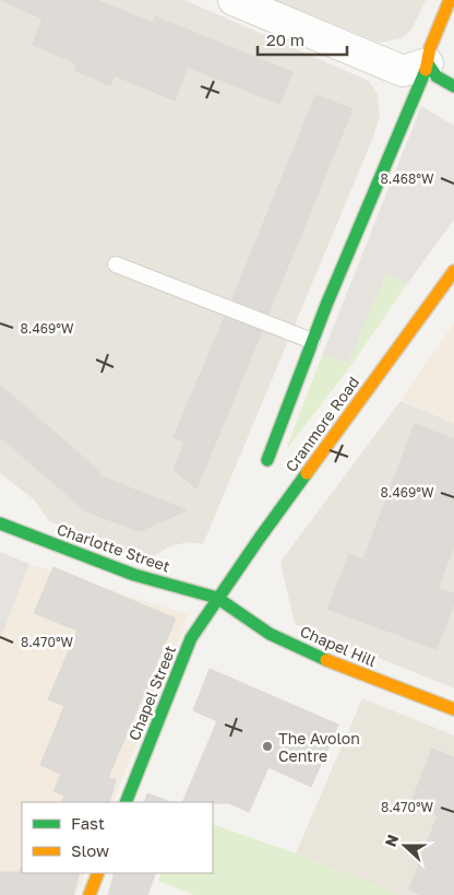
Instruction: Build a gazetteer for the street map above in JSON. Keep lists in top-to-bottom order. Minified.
{"streets":{"street":["Cranmore Road","Charlotte Street","Chapel Hill","Chapel Street"]},"crossings":[["Cranmore Road","Charlotte Street"],["Cranmore Road","Chapel Hill"],["Cranmore Road","Chapel Street"],["Charlotte Street","Chapel Hill"],["Charlotte Street","Chapel Street"],["Chapel Hill","Chapel Street"]],"places":["The Avolon Centre"],"legend":["Fast","Slow"],"scale_bar":"20 m","north":"left","coordinates":["8.468°W","8.469°W","8.470°W"]}
